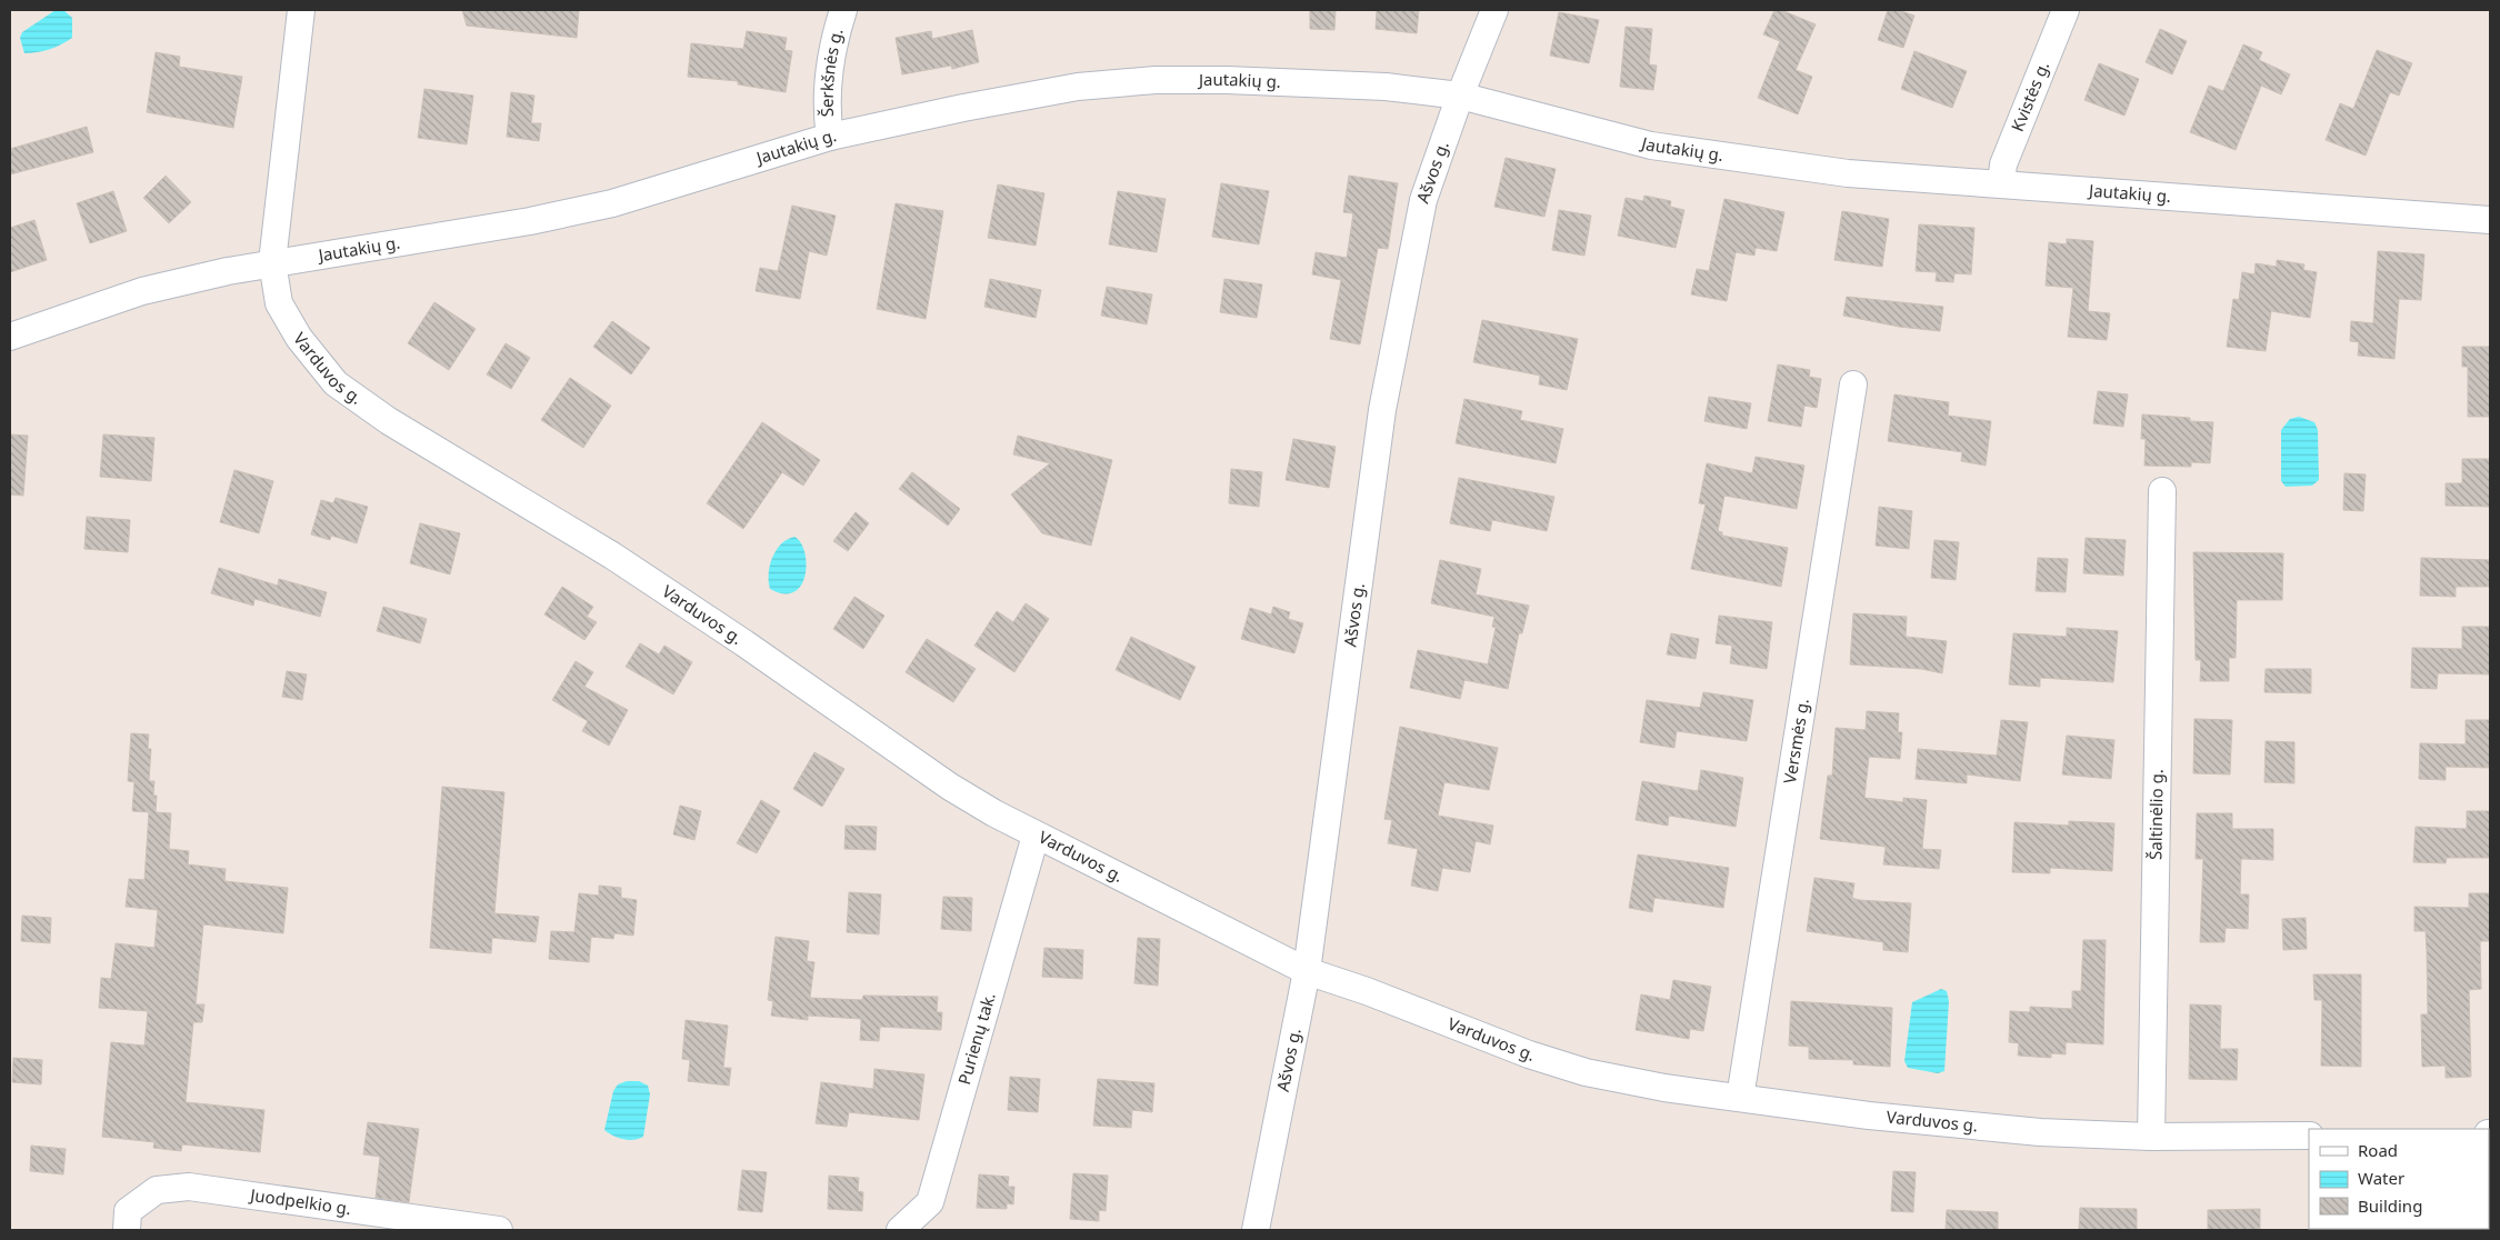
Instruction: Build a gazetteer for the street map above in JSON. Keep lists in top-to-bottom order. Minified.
{"streets":{"street":["Šerkšnės g.","Jautakių g.","Kvistės g.","Ašvos g.","Varduvos g.","Versmės g.","Šaltinėlio g.","Purienų tak.","Juodpelkio g."]},"crossings":[["Šerkšnės g.","Jautakių g."],["Jautakių g.","Kvistės g."],["Jautakių g.","Ašvos g."],["Jautakių g.","Varduvos g."],["Ašvos g.","Varduvos g."],["Varduvos g.","Versmės g."],["Varduvos g.","Šaltinėlio g."],["Varduvos g.","Purienų tak."]],"legend":["Road","Water","Building"]}
